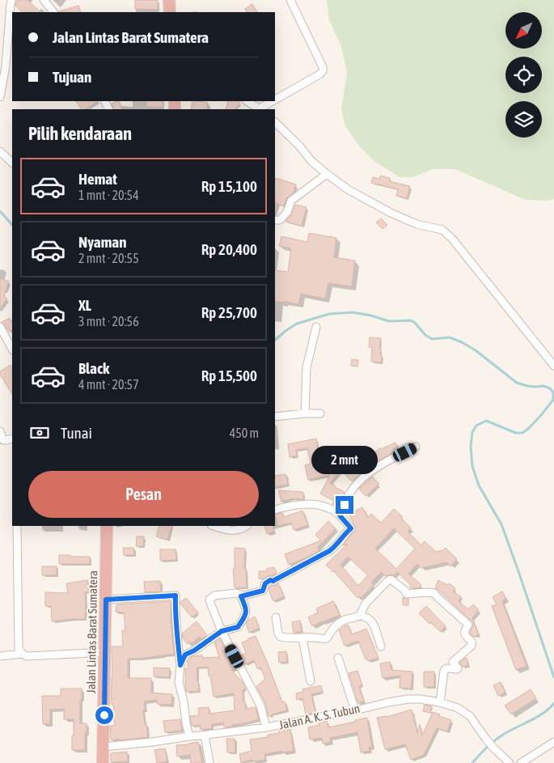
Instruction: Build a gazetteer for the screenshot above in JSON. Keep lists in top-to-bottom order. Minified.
{"streets":{"highway":["Jalan Lintas Barat Sumatera"],"street":["Jalan A. K. S. Tubun"]},"crossings":[["Jalan Lintas Barat Sumatera","Jalan A. K. S. Tubun"]],"north":"bottom left","page":{"banner":["Jalan Lintas Barat Sumatera","Tujuan"],"heading":"Pilih kendaraan","list":[{"name":"Hemat","note":"1 mnt · 20:54","value":"Rp 15,100"},{"name":"Nyaman","note":"2 mnt · 20:55","value":"Rp 20,400"},{"name":"XL","note":"3 mnt · 20:56","value":"Rp 25,700"},{"name":"Black","note":"4 mnt · 20:57","value":"Rp 15,500"}],"pay":["Tunai","450 m"],"bubble":"2 mnt","buttons":"Pesan"}}
